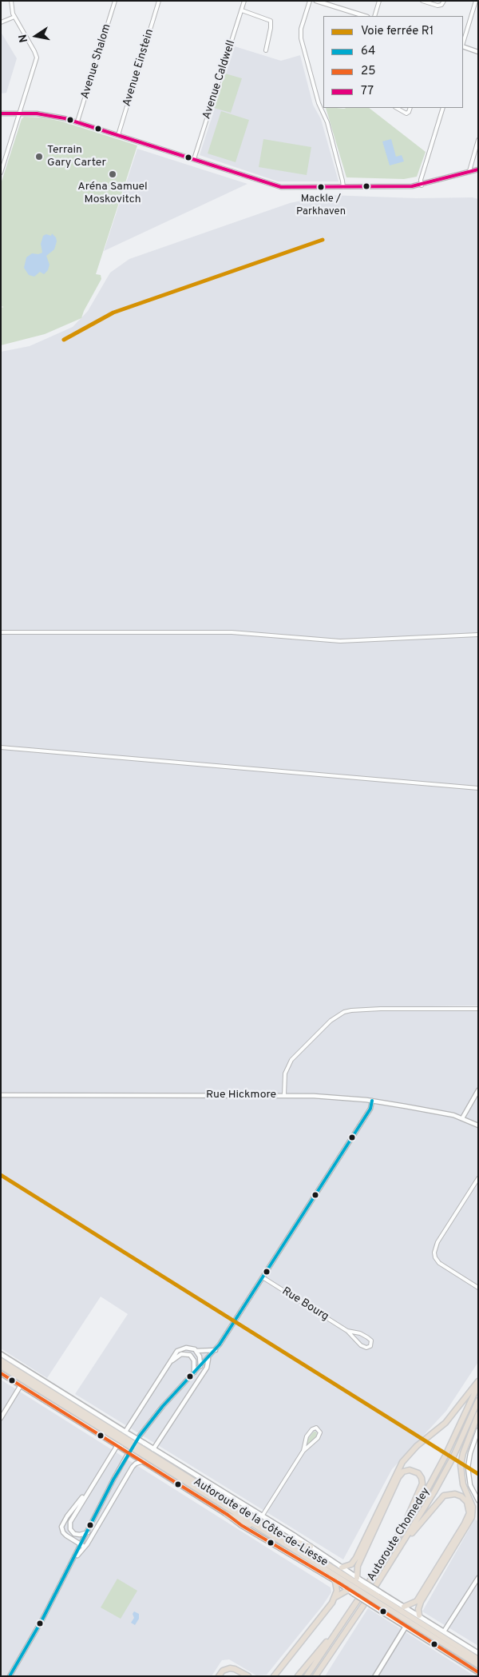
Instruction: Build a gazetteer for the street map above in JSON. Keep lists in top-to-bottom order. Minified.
{"streets":{"highway":["Autoroute de la Côte-de-Liesse","Autoroute Chomedey"],"street":["Avenue Shalom","Avenue Einstein","Avenue Caldwell","Rue Hickmore","Rue Bourg"]},"places":["Terrain Gary Carter","Aréna Samuel Moskovitch","Mackle / Parkhaven"],"lines":["transit line 77","rail line R1","transit line 64","transit line 25"],"legend":["Voie ferrée R1","64","25","77"],"north":"left"}
